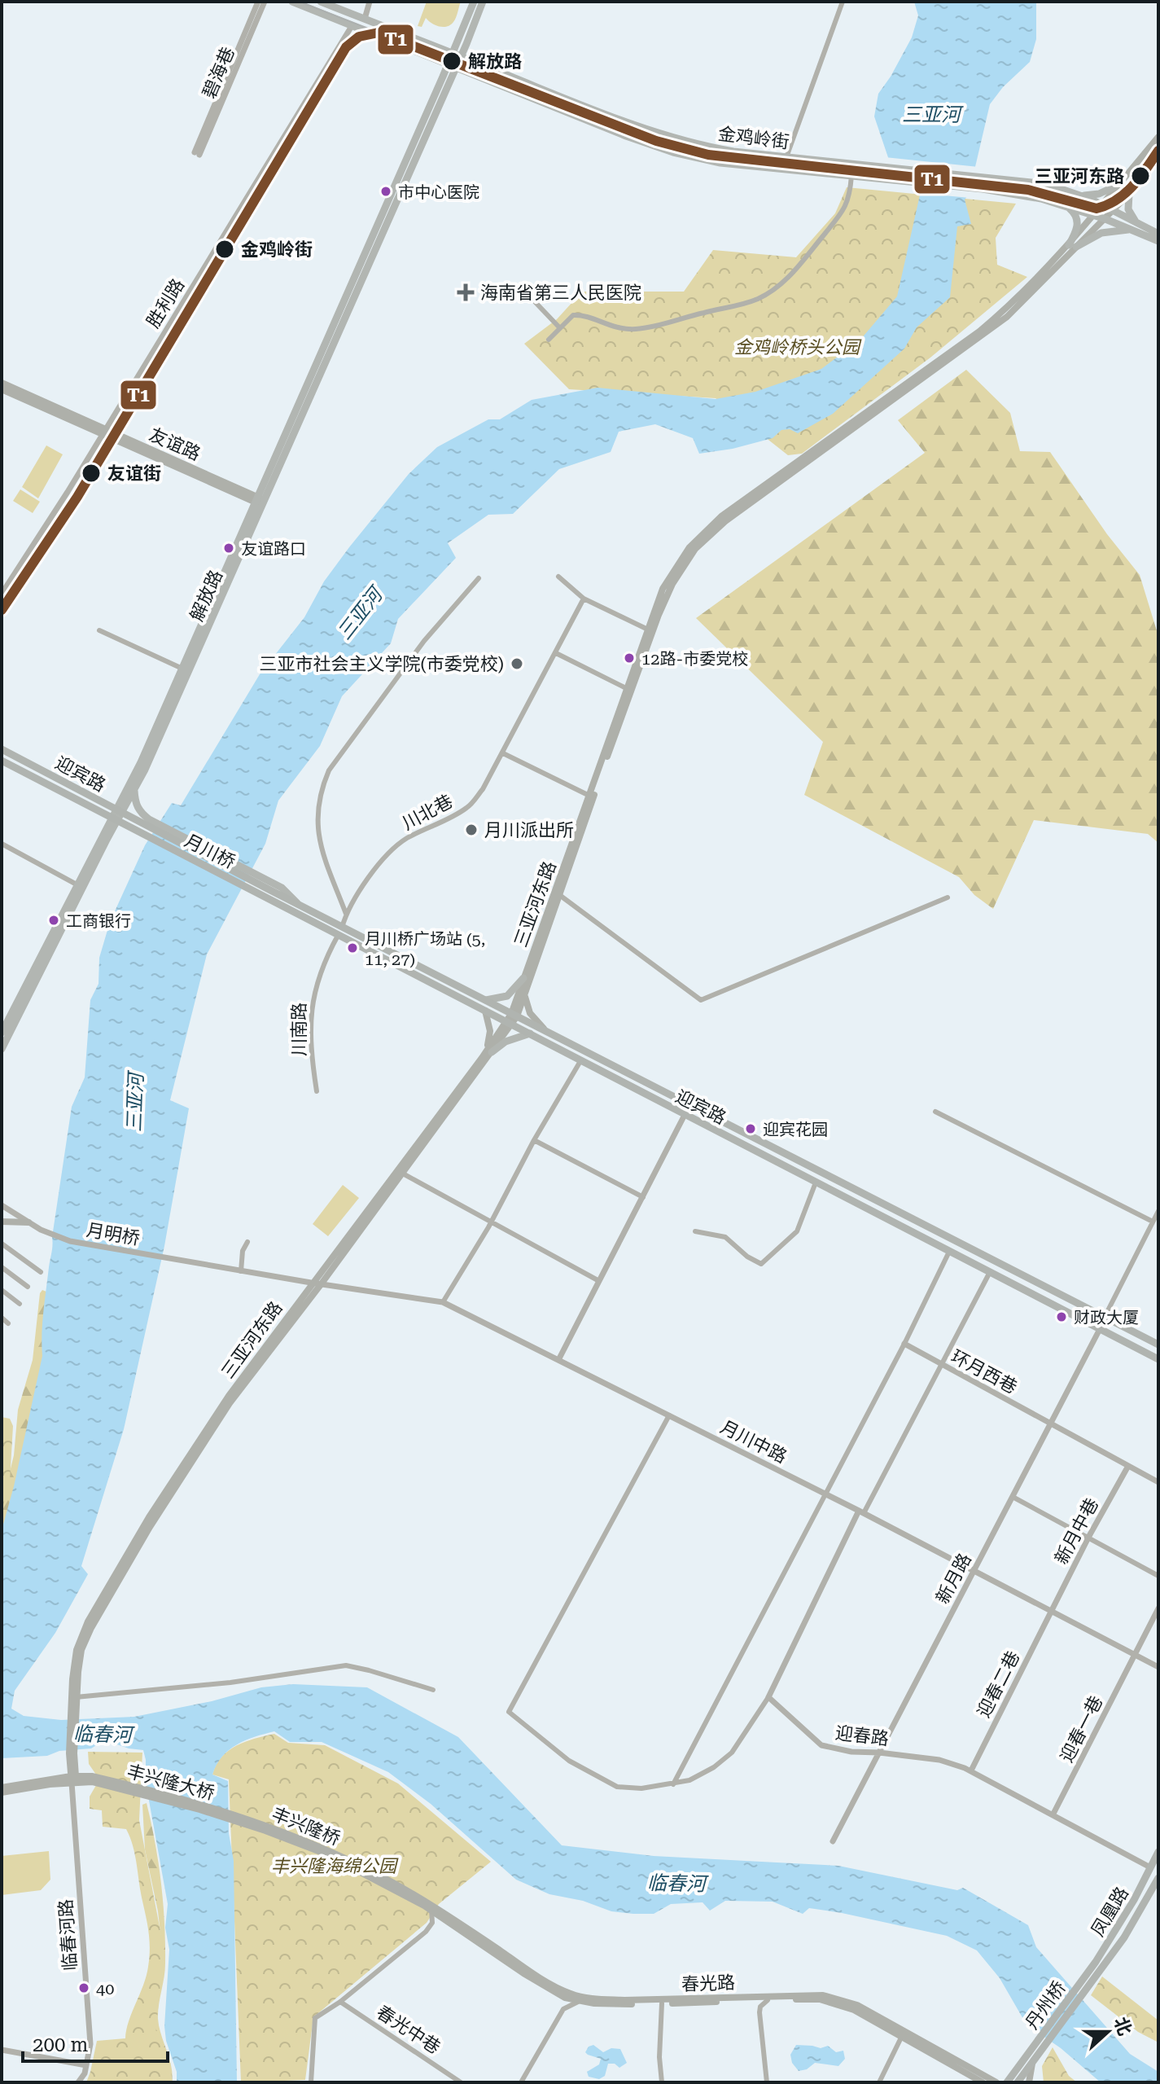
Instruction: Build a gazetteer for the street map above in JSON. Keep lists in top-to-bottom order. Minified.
{"streets":{"highway":["迎宾路","月川桥","凤凰路","丹州桥"],"main road":["金鸡岭街","友谊路","解放路","三亚河东路","丰兴隆大桥","丰兴隆桥","春光路"],"street":["碧海巷","胜利路","川北巷","川南路","月明桥","环月西巷","月川中路","新月中巷","新月路","迎春二巷","迎春一巷","迎春路","临春河路","春光中巷"]},"crossings":[["金鸡岭街","胜利路"],["金鸡岭街","解放路"],["金鸡岭街","三亚河东路"],["胜利路","友谊路"],["友谊路","解放路"],["解放路","迎宾路"],["迎宾路","川北巷"],["迎宾路","月川桥"],["迎宾路","三亚河东路"],["迎宾路","川南路"],["迎宾路","新月路"],["川北巷","川南路"],["三亚河东路","月川中路"],["月明桥","月川中路"],["环月西巷","新月中巷"],["环月西巷","新月路"],["月川中路","新月中巷"],["月川中路","新月路"],["月川中路","迎春二巷"],["月川中路","迎春一巷"],["新月中巷","迎春二巷"],["新月路","迎春路"],["迎春二巷","迎春路"],["迎春一巷","迎春路"],["迎春路","凤凰路"],["丰兴隆大桥","丰兴隆桥"],["丰兴隆大桥","临春河路"],["丰兴隆桥","春光路"],["凤凰路","丹州桥"]],"water":["三亚河","临春河"],"parks":["金鸡岭桥头公园","丰兴隆海绵公园"],"places":{"other":["解放路","三亚河东路","市中心医院","金鸡岭街","友谊街","友谊路口","12路-市委党校","三亚市社会主义学院(市委党校)","月川派出所","工商银行","月川桥广场站 (5, 11, 27)","迎宾花园","财政大厦","40"],"health":["海南省第三人民医院"]},"lines":["transit line T1"],"scale_bar":"200 m","north":"right"}
